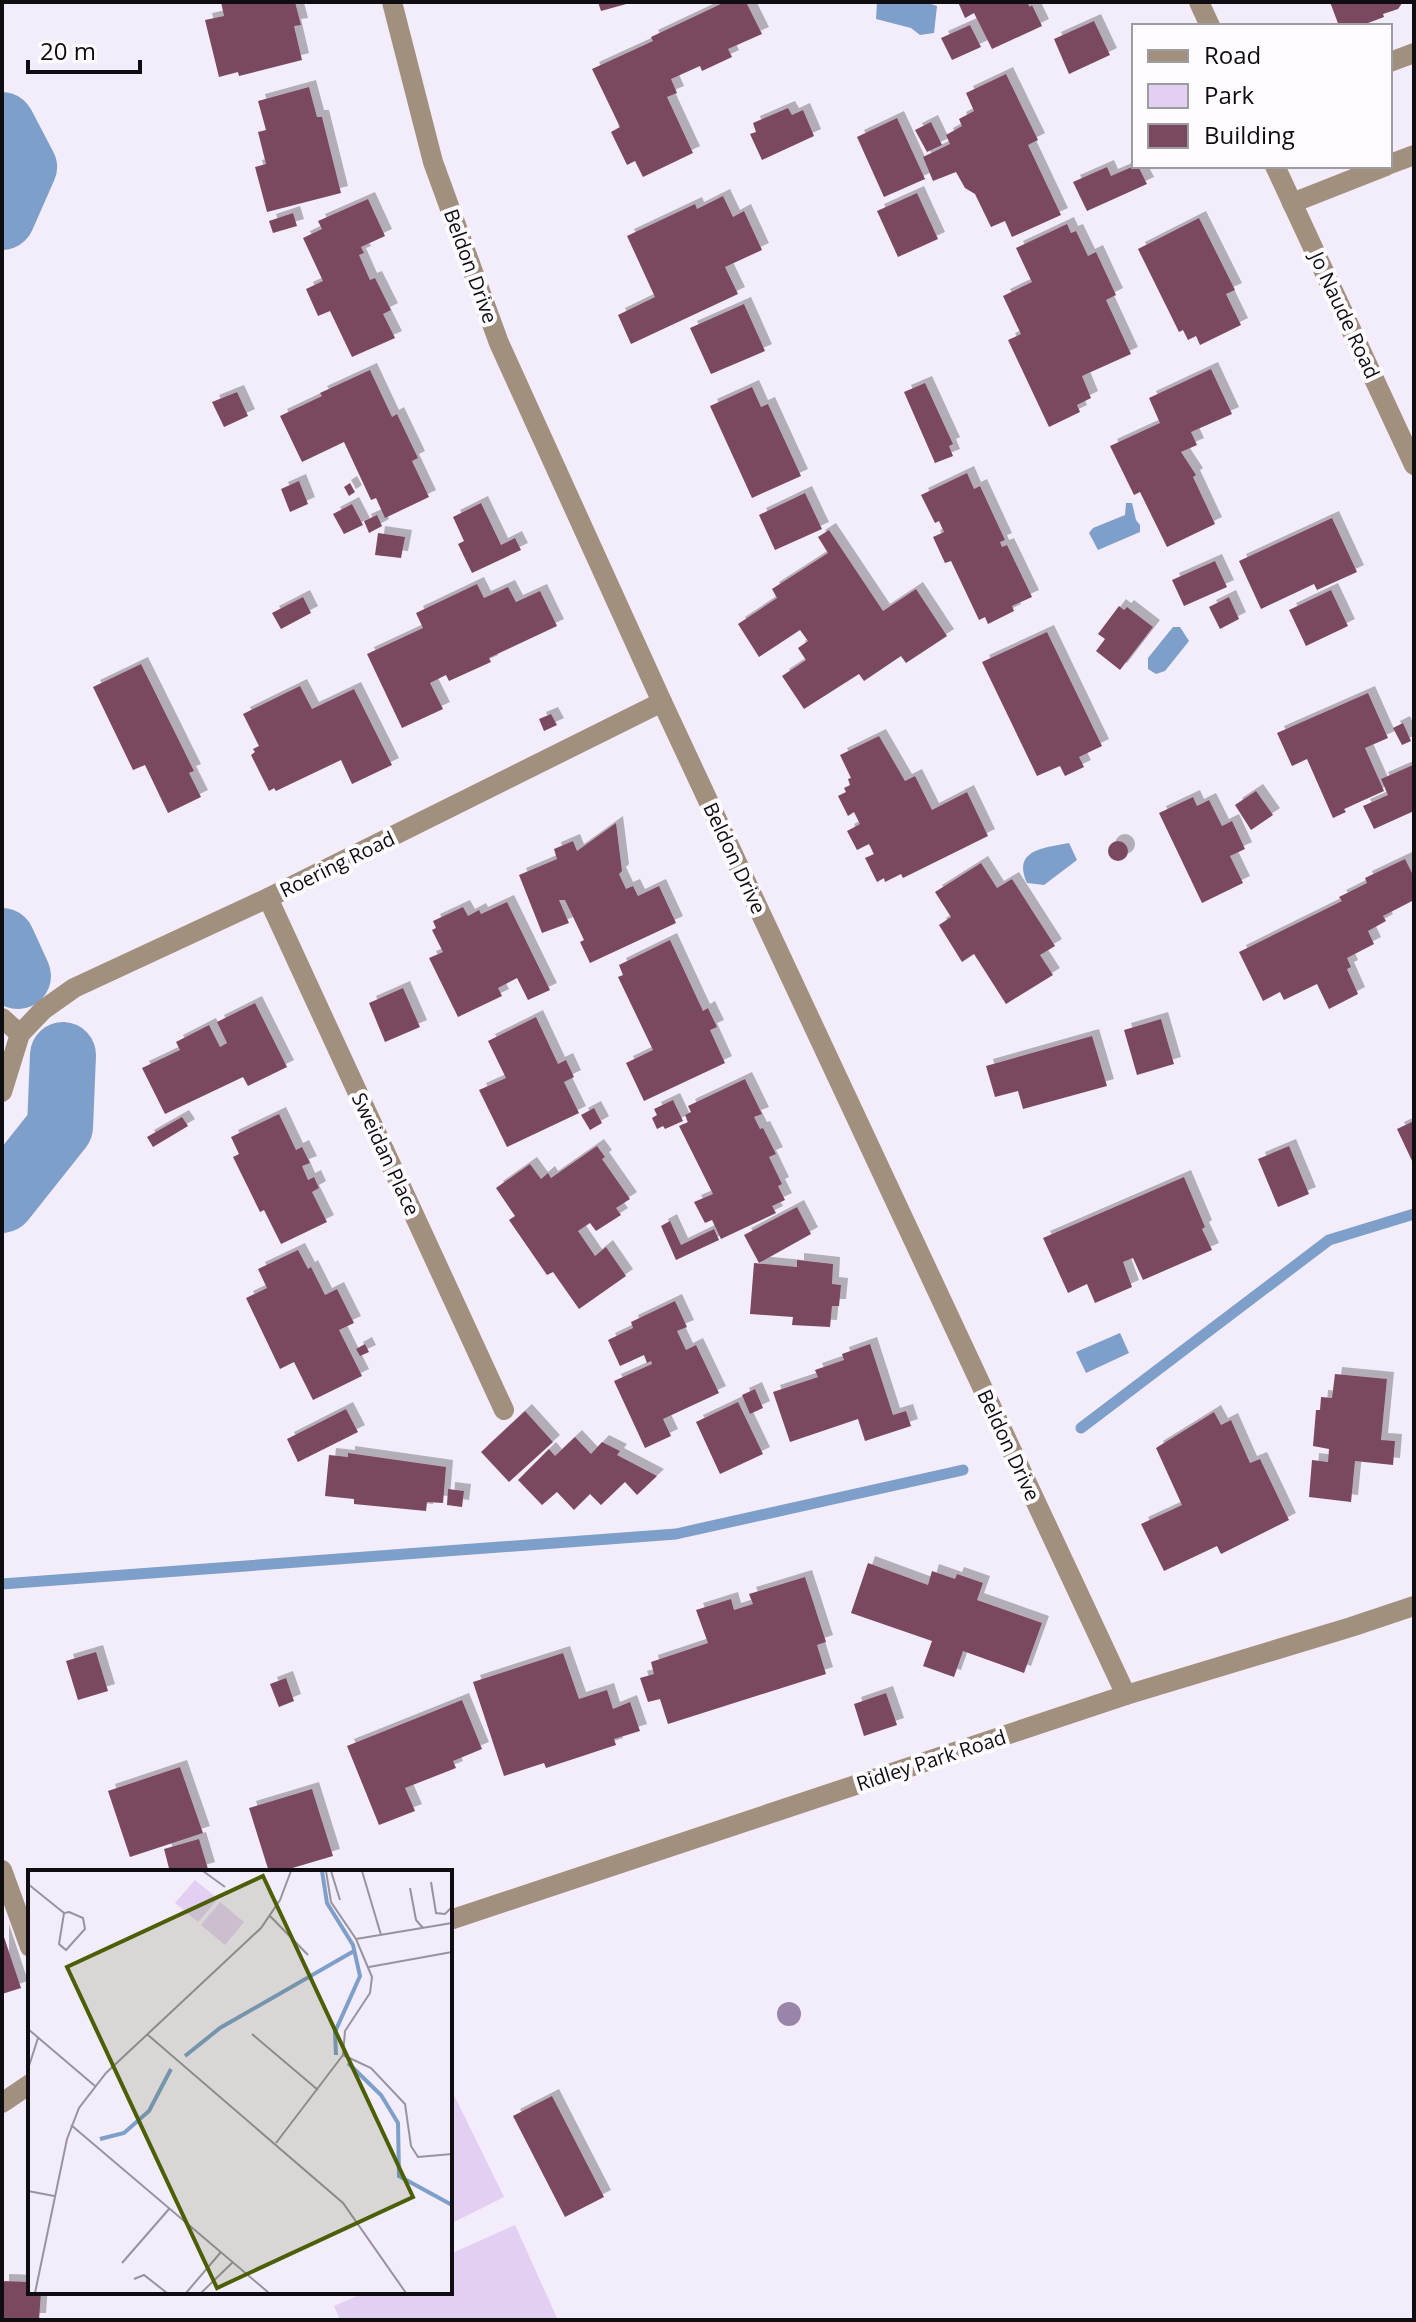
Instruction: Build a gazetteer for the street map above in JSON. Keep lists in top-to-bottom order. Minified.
{"streets":{"street":["Beldon Drive","Jo Naude Road","Roering Road","Sweidan Place","Ridley Park Road"]},"crossings":[["Beldon Drive","Roering Road"],["Beldon Drive","Ridley Park Road"],["Roering Road","Sweidan Place"]],"legend":["Road","Park","Building"],"scale_bar":"20 m"}
